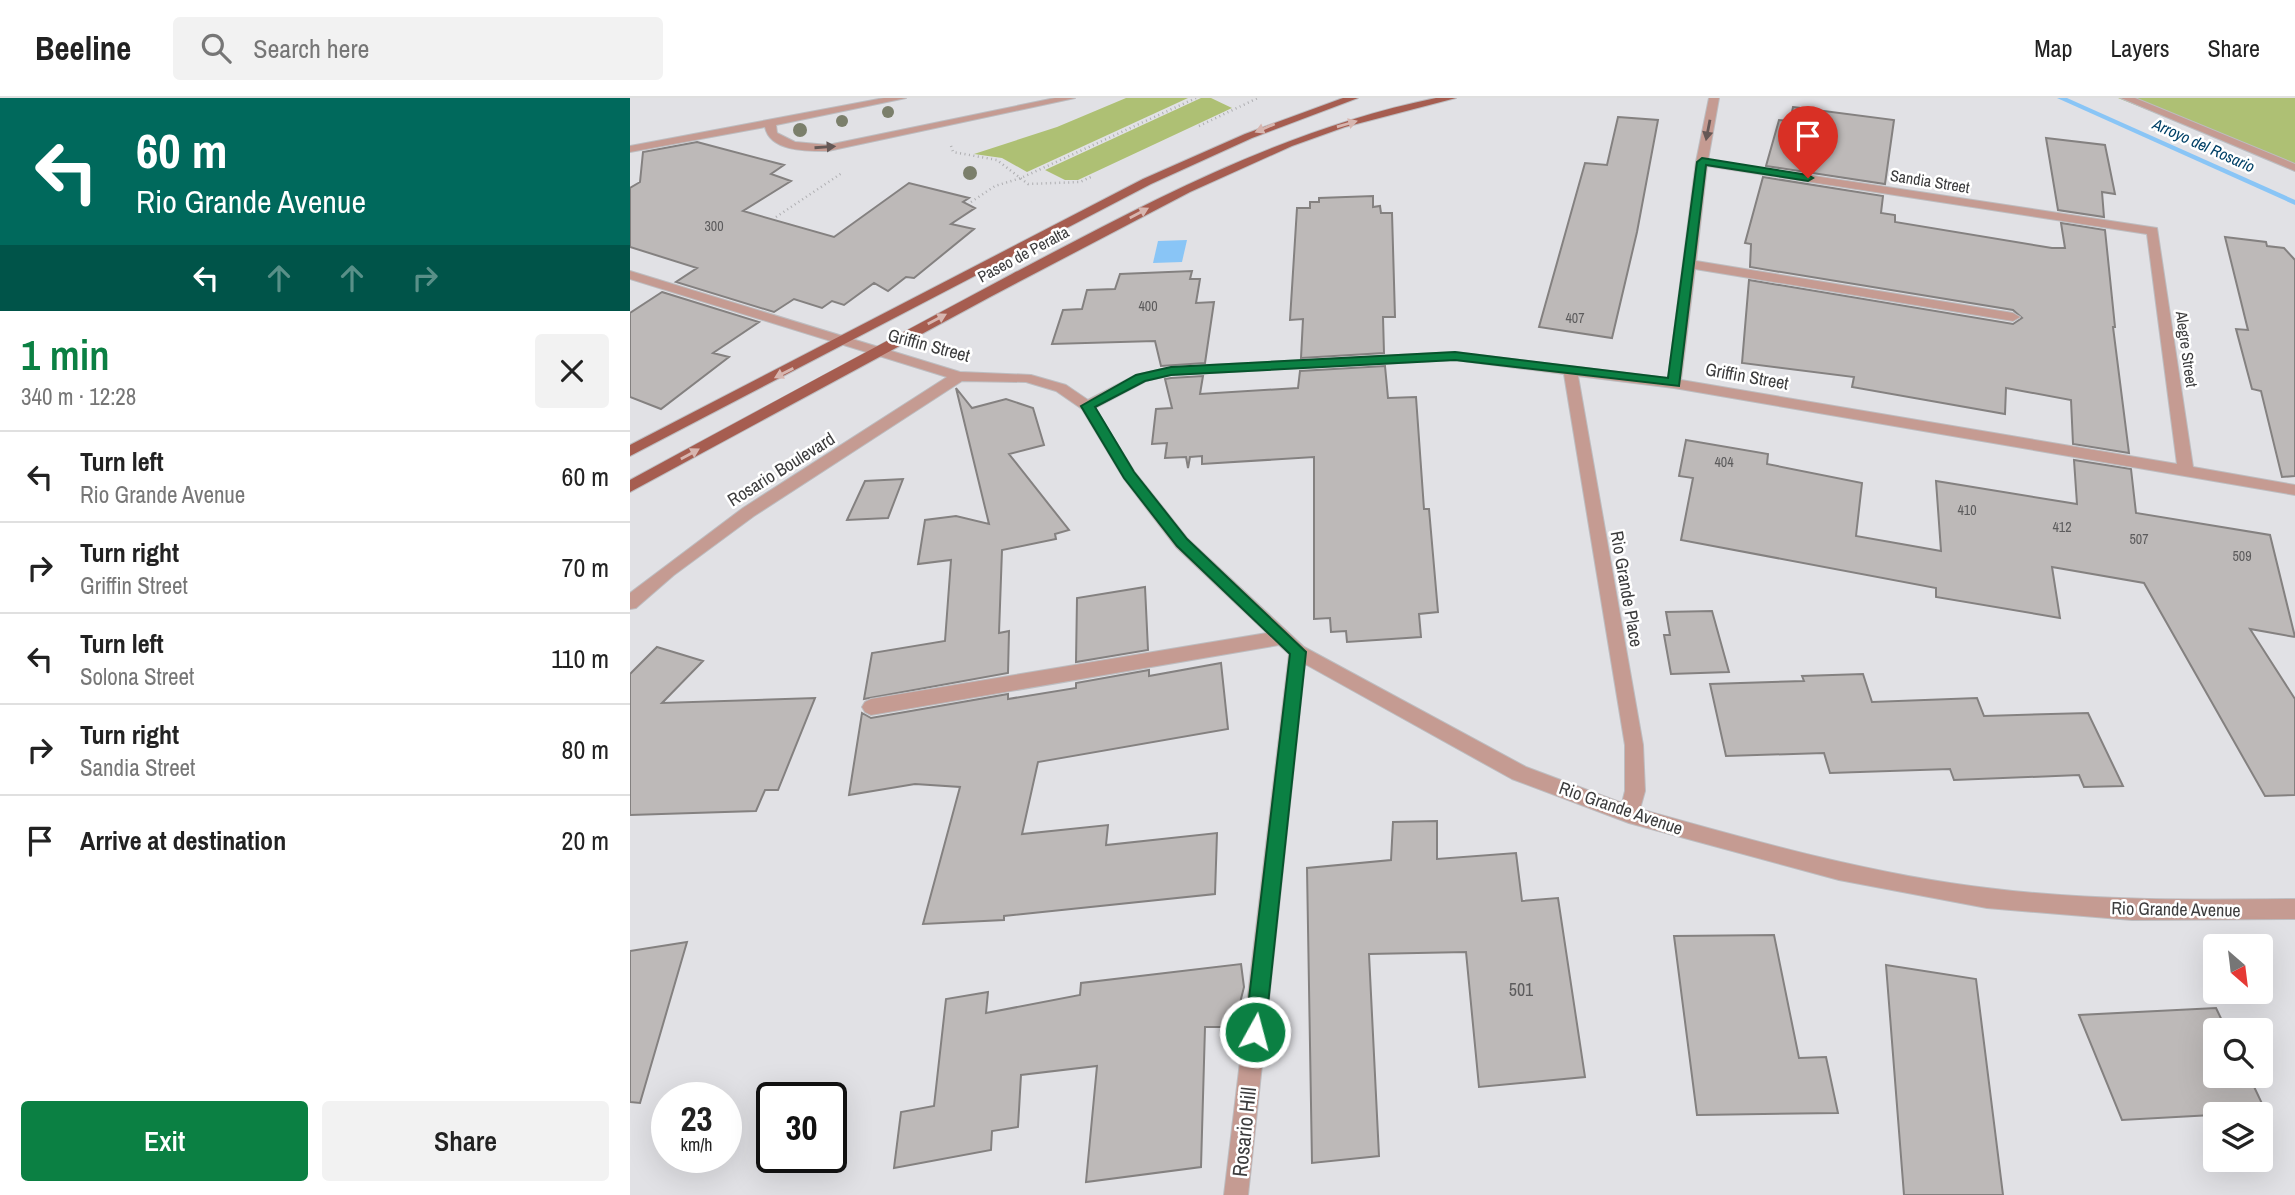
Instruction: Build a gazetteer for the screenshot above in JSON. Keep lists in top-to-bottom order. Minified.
{"streets":{"main road":["Paseo de Peralta"],"street":["Sandia Street","Griffin Street","Alegre Street","Rosario Boulevard","Rio Grande Place","Rio Grande Avenue","Rosario Hill"]},"crossings":[["Sandia Street","Alegre Street"],["Paseo de Peralta","Griffin Street"],["Griffin Street","Alegre Street"],["Griffin Street","Rosario Boulevard"],["Griffin Street","Rio Grande Place"],["Griffin Street","Rio Grande Avenue"],["Rio Grande Place","Rio Grande Avenue"],["Rio Grande Avenue","Rosario Hill"]],"water":["Arroyo del Rosario"],"house_numbers":["300","400","407","404","410","412","507","509","501"],"north":"bottom right","page":{"header":"Beeline","search":"Search here","nav":["Map","Layers","Share"],"turn":["60 m","Rio Grande Avenue"],"heading":["1 min","340 m · 12:28"],"list":[{"name":"Turn left","note":"Rio Grande Avenue","value":"60 m"},{"name":"Turn right","note":"Griffin Street","value":"70 m"},{"name":"Turn left","note":"Solona Street","value":"110 m"},{"name":"Turn right","note":"Sandia Street","value":"80 m"},{"name":"Arrive at destination","value":"20 m"}],"speed":"23 km/h","limit":"30","buttons":["Exit","Share"]}}
